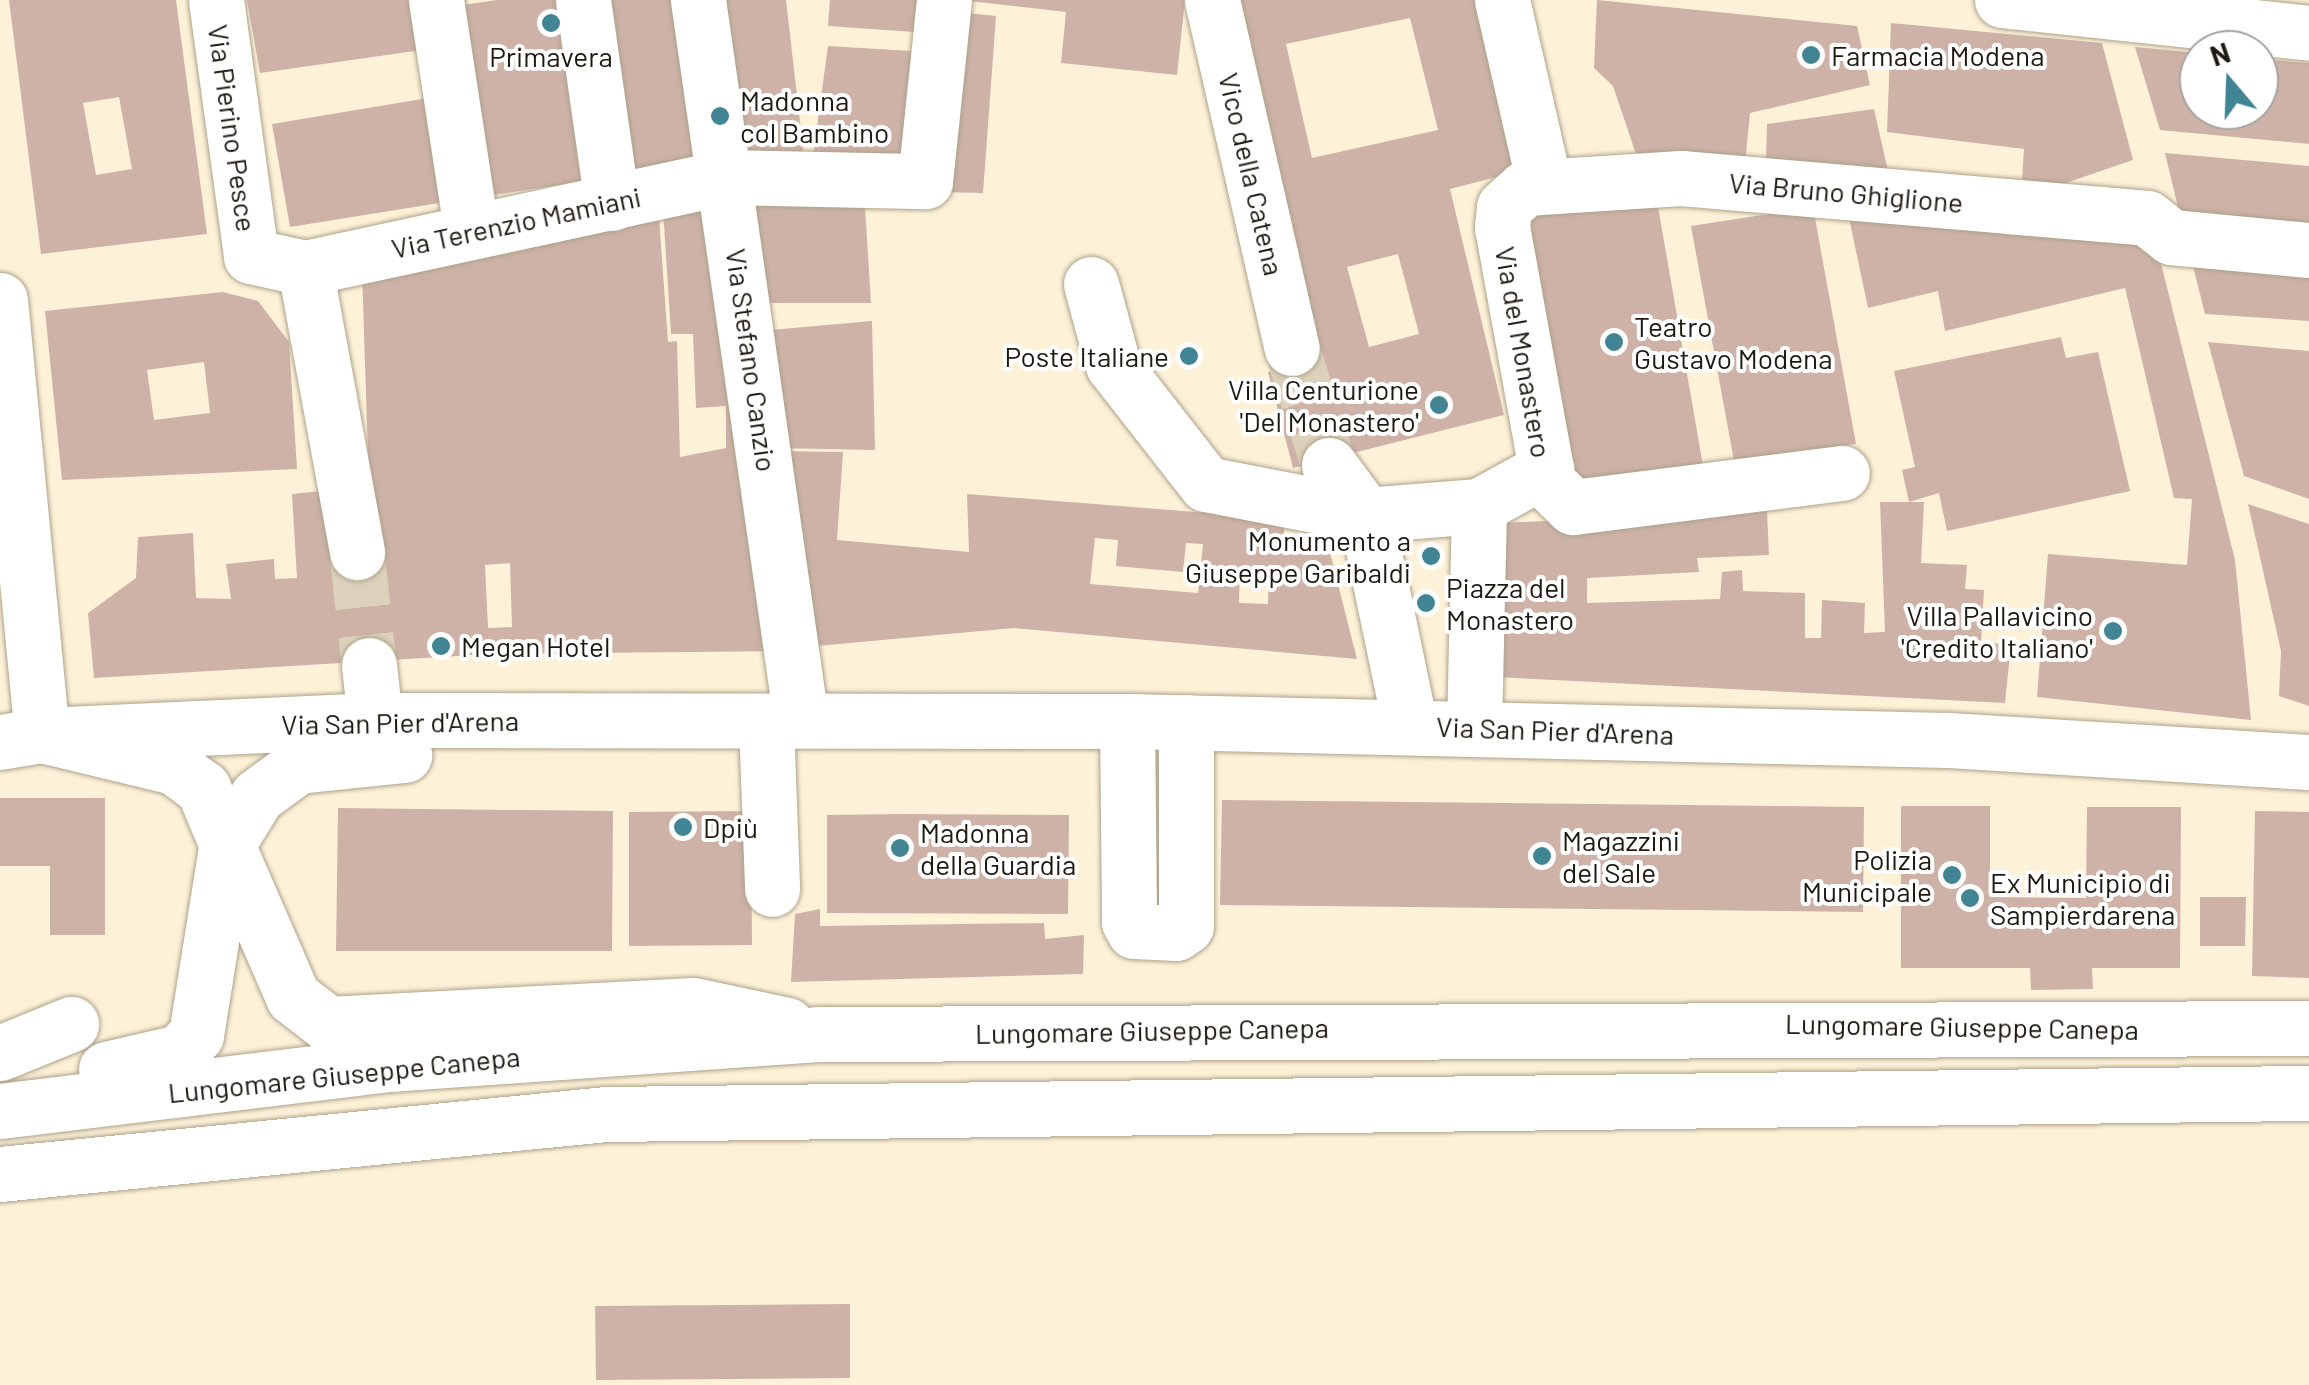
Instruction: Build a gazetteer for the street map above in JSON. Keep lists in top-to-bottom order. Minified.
{"streets":{"main road":["Via Pierino Pesce","Vico della Catena","Via Bruno Ghiglione","Via Terenzio Mamiani","Via del Monastero","Via Stefano Canzio","Via San Pier d'Arena","Lungomare Giuseppe Canepa"]},"crossings":[["Via Pierino Pesce","Via Terenzio Mamiani"],["Via Bruno Ghiglione","Via del Monastero"],["Via Terenzio Mamiani","Via Stefano Canzio"],["Via Stefano Canzio","Via San Pier d'Arena"]],"places":["Primavera","Farmacia Modena","Madonna col Bambino","Teatro Gustavo Modena","Poste Italiane","Villa Centurione 'Del Monastero'","Monumento a Giuseppe Garibaldi","Piazza del Monastero","Villa Pallavicino 'Credito Italiano'","Megan Hotel","Dpiù","Madonna della Guardia","Magazzini del Sale","Polizia Municipale","Ex Municipio di Sampierdarena"],"north":"top"}
